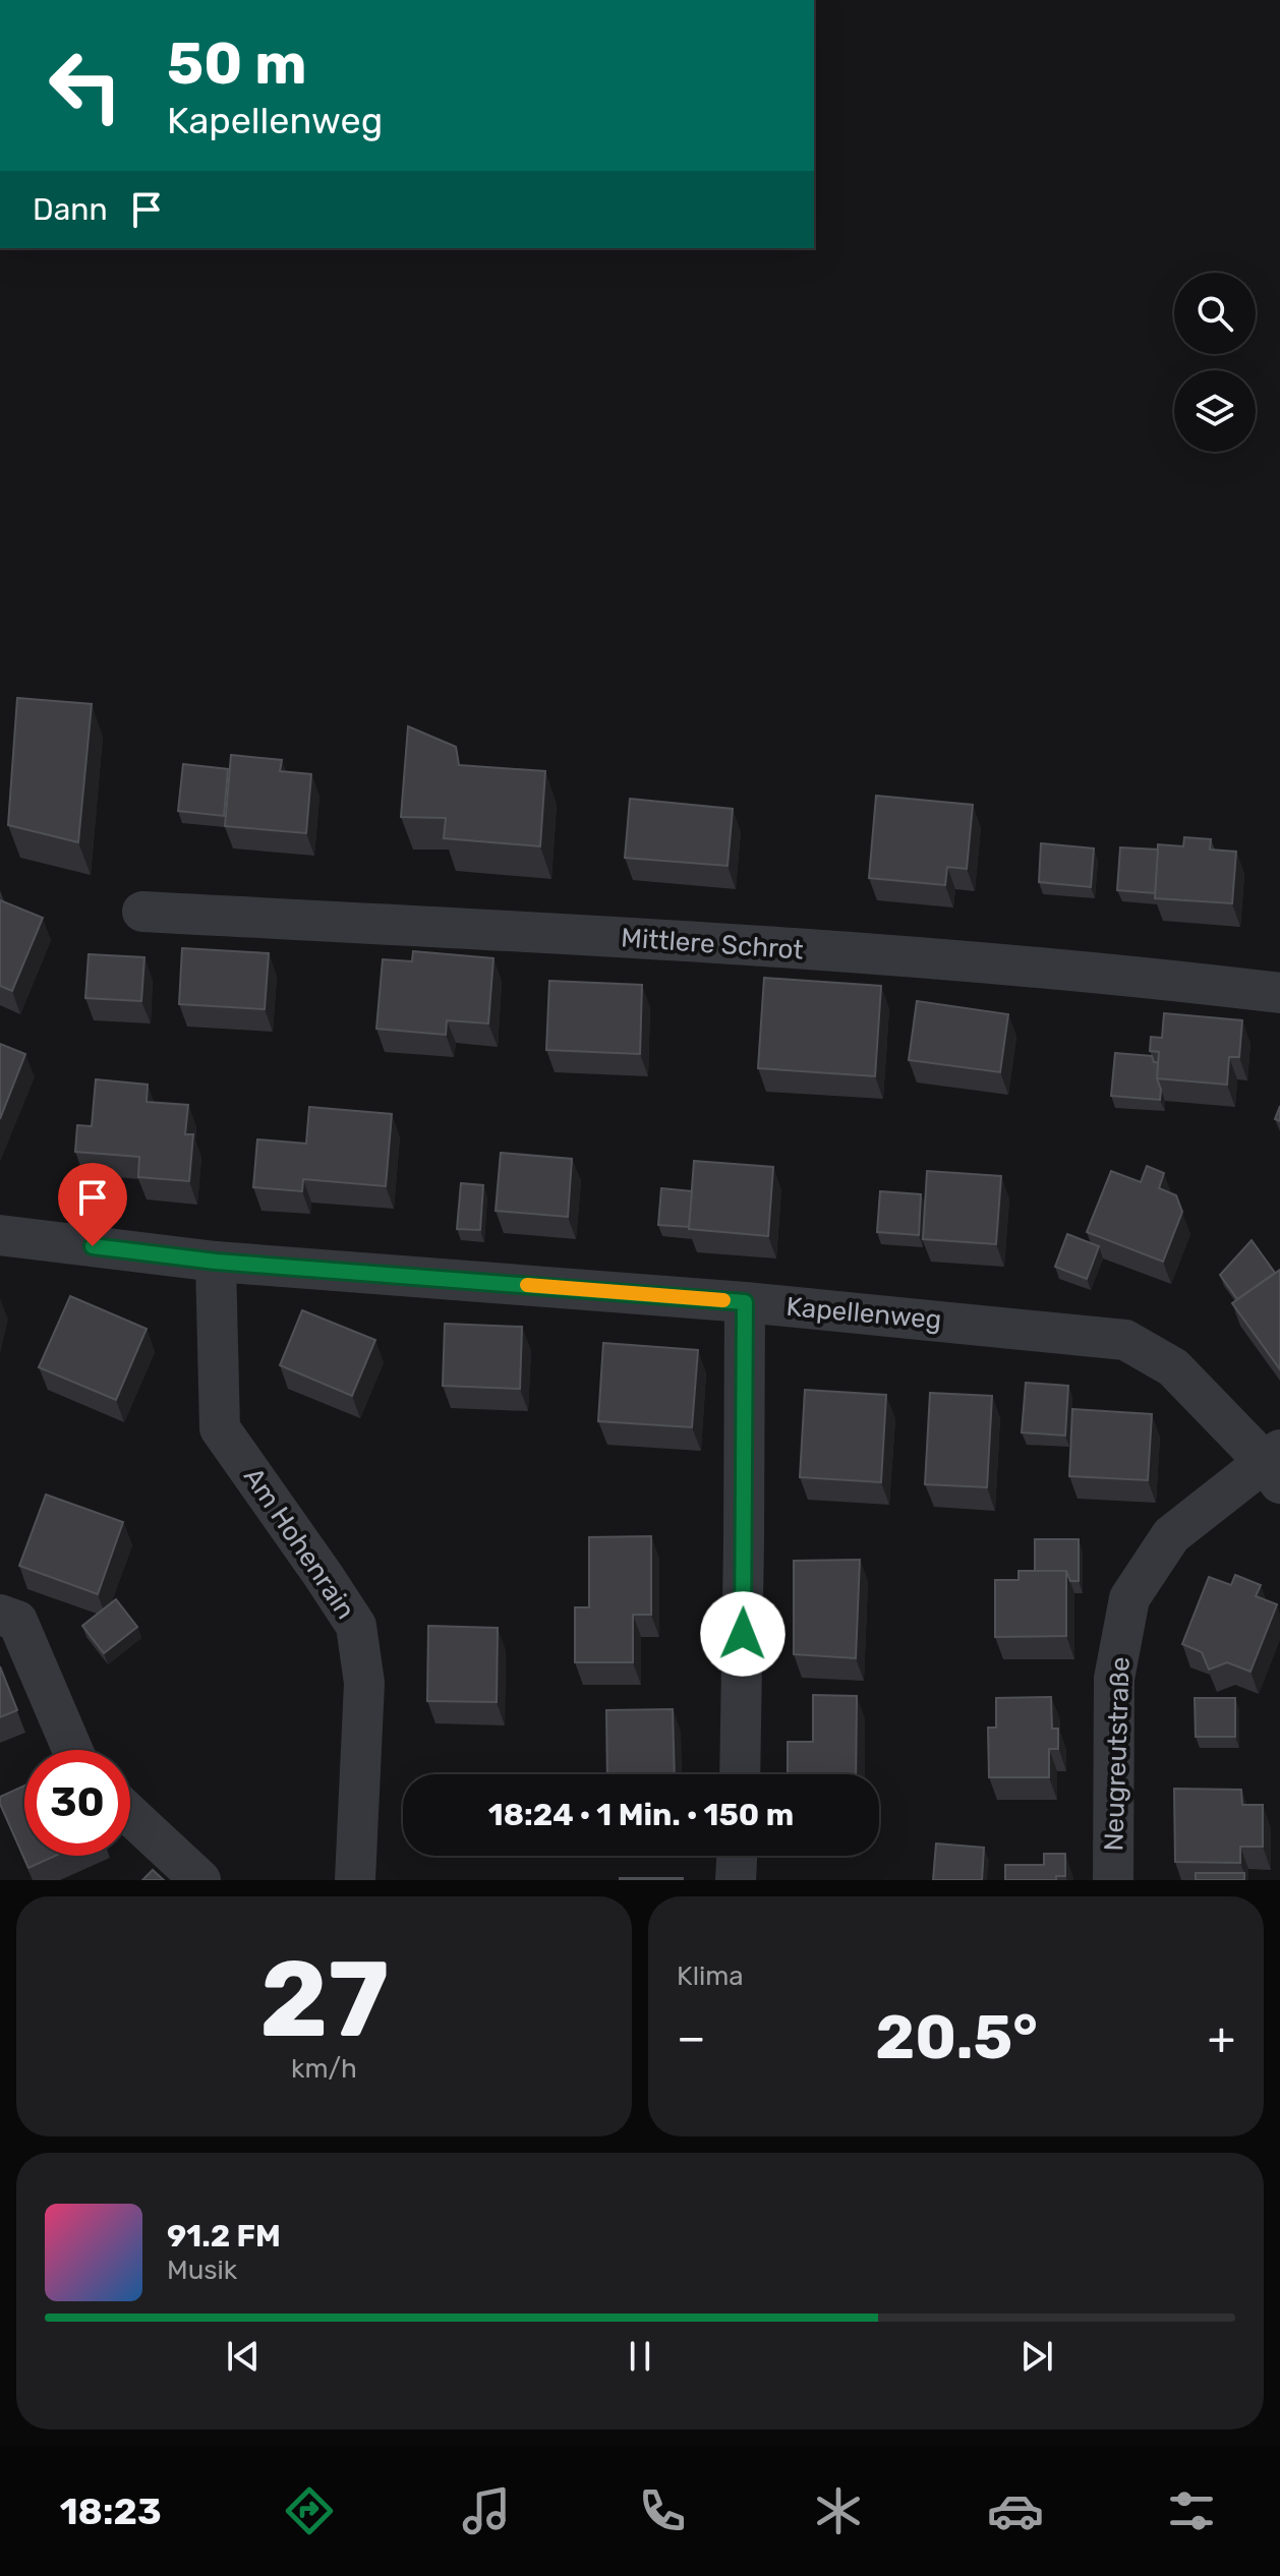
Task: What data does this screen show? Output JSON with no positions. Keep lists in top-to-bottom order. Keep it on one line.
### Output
{"streets":{"street":["Mittlere Schrot","Kapellenweg","Am Hohenrain","Neugreutstraße"]},"crossings":[["Kapellenweg","Am Hohenrain"],["Kapellenweg","Neugreutstraße"]],"page":{"turn":["50 m","Kapellenweg"],"then":"Dann","limit":"30","trip":"18:24 · 1 Min. · 150 m","tile":[["27","km/h"],"Klima"],"heat":["−","20.5°","+"],"song":["91.2 FM","Musik"],"tabs":"18:23"}}
